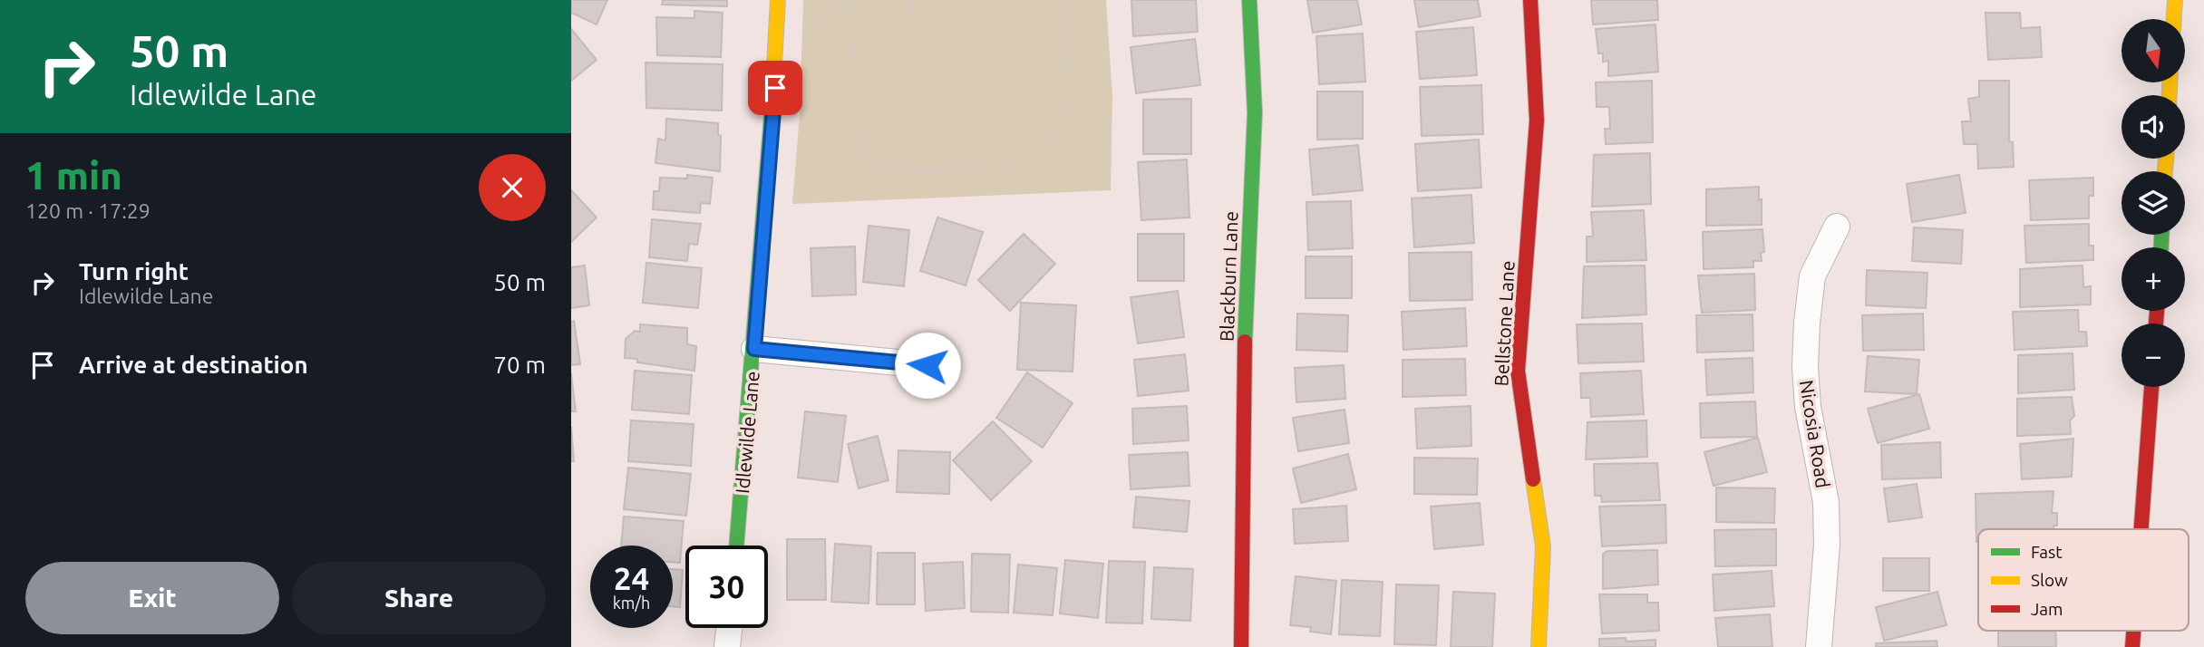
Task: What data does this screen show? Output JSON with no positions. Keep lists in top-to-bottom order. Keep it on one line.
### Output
{"streets":{"street":["Blackburn Lane","Bellstone Lane","Idlewilde Lane","Nicosia Road"]},"legend":["Fast","Slow","Jam"],"north":"bottom","page":{"turn":["50 m","Idlewilde Lane"],"map_buttons":["+","−"],"heading":["1 min","120 m · 17:29"],"list":[{"name":"Turn right","note":"Idlewilde Lane","value":"50 m"},{"name":"Arrive at destination","value":"70 m"}],"speed":"24 km/h","limit":"30","buttons":["Exit","Share"]}}
